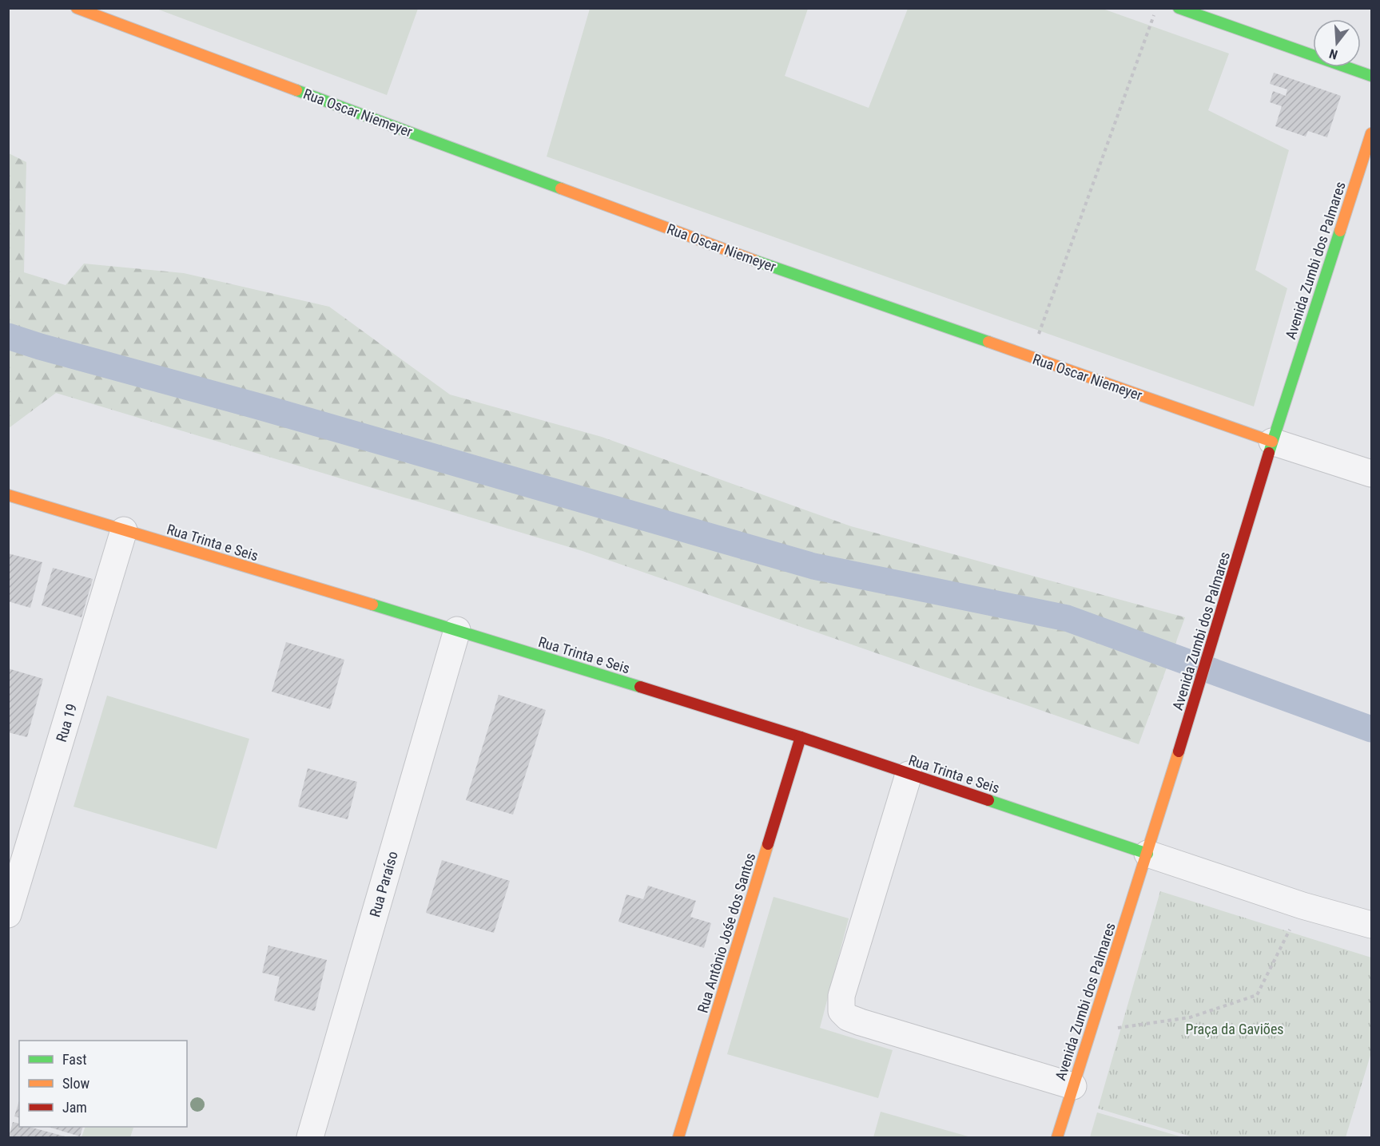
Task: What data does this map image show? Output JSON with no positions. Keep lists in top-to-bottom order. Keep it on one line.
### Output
{"streets":{"street":["Rua Oscar Niemeyer","Avenida Zumbi dos Palmares","Rua Trinta e Seis","Rua 19","Rua Paraíso","Rua Antônio Jośe dos Santos"]},"crossings":[["Rua Oscar Niemeyer","Avenida Zumbi dos Palmares"],["Avenida Zumbi dos Palmares","Rua Trinta e Seis"],["Rua Trinta e Seis","Rua 19"],["Rua Trinta e Seis","Rua Paraíso"],["Rua Trinta e Seis","Rua Antônio Jośe dos Santos"]],"parks":["Praça da Gaviões"],"legend":["Fast","Slow","Jam"],"north":"bottom"}
